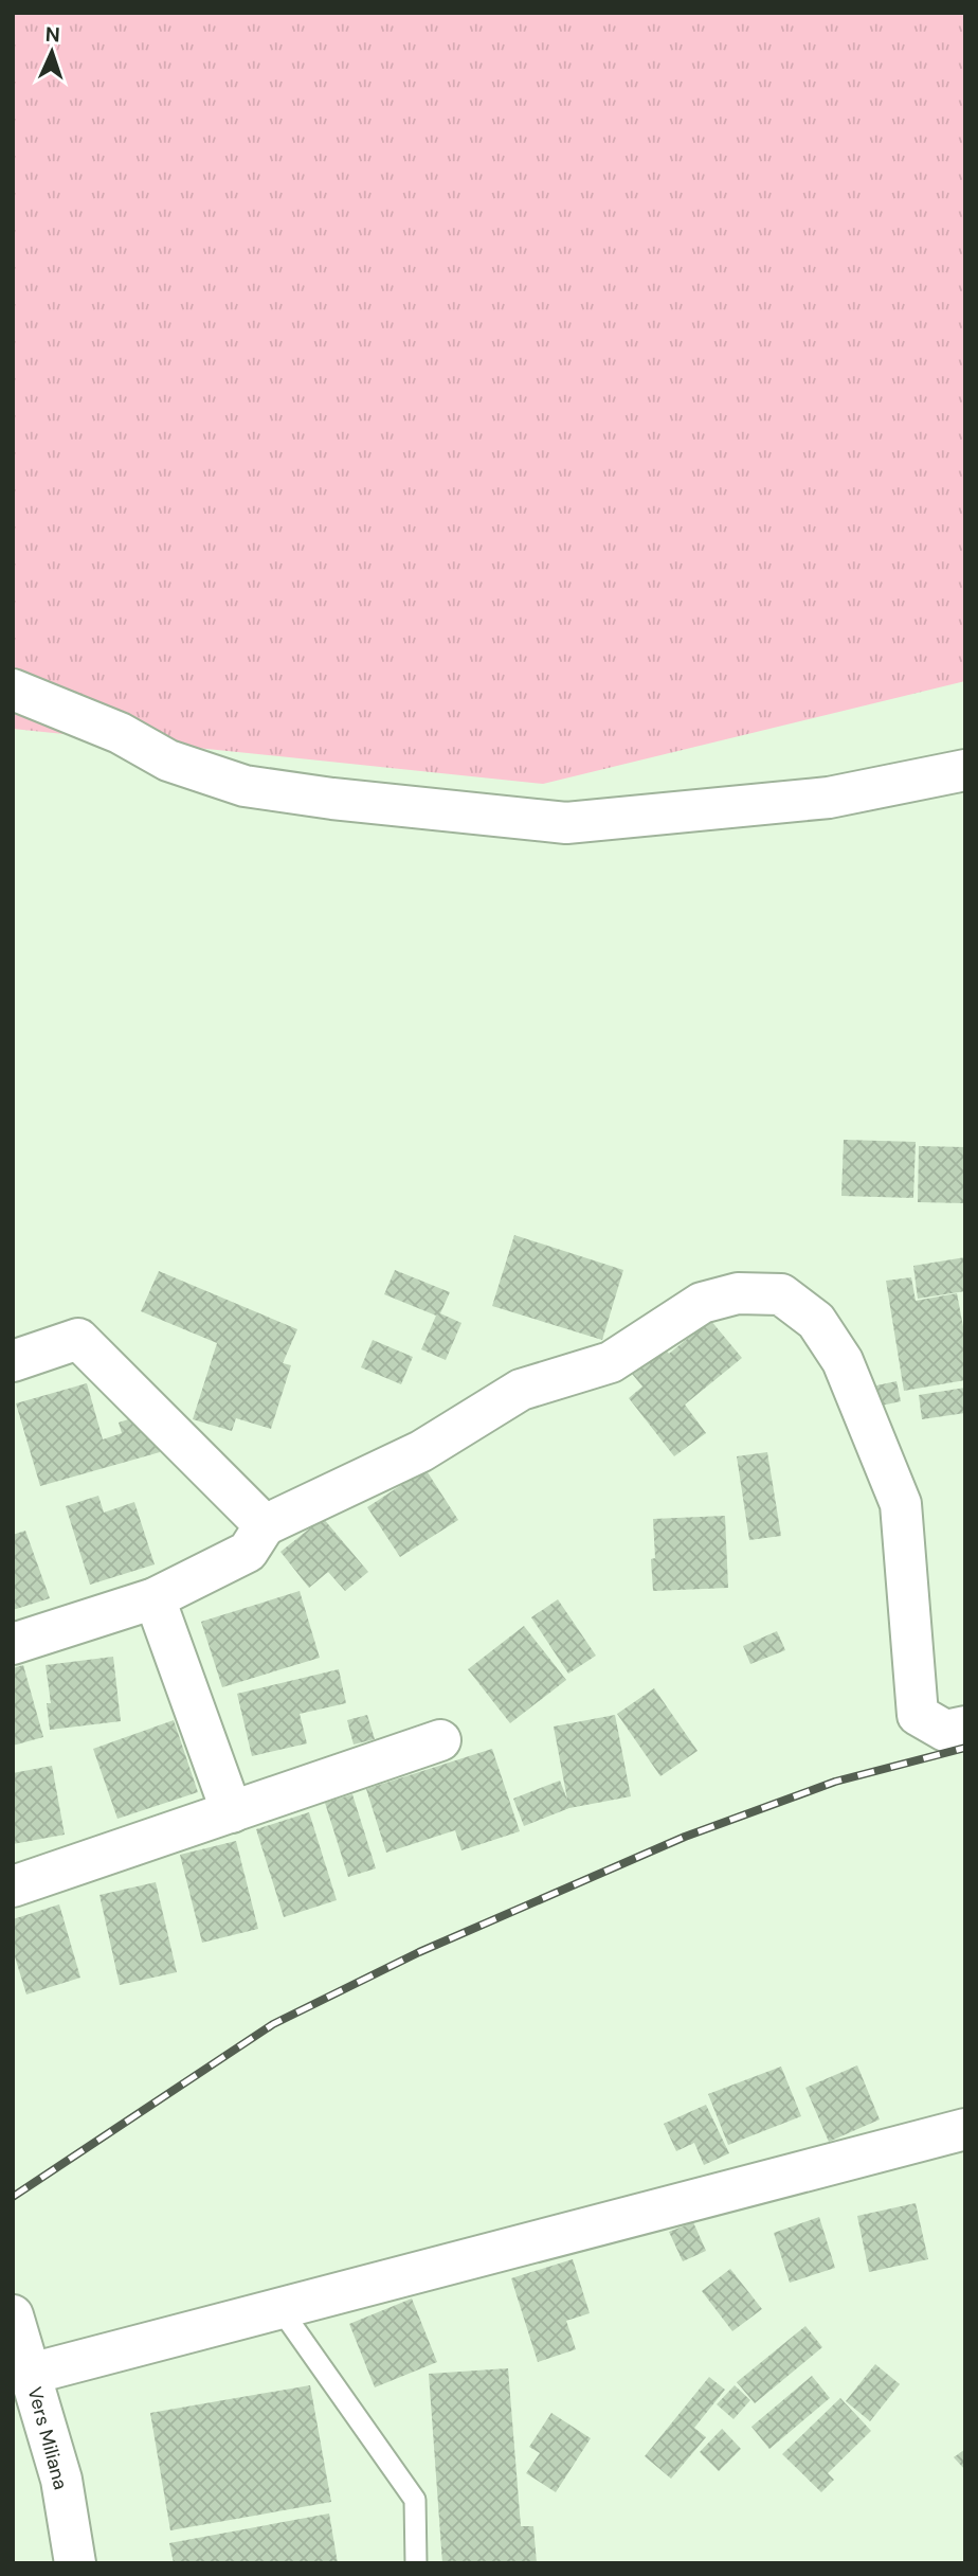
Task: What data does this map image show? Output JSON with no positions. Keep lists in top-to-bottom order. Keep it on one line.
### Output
{"streets":{"street":["Vers Miliana"]},"north":"top"}
